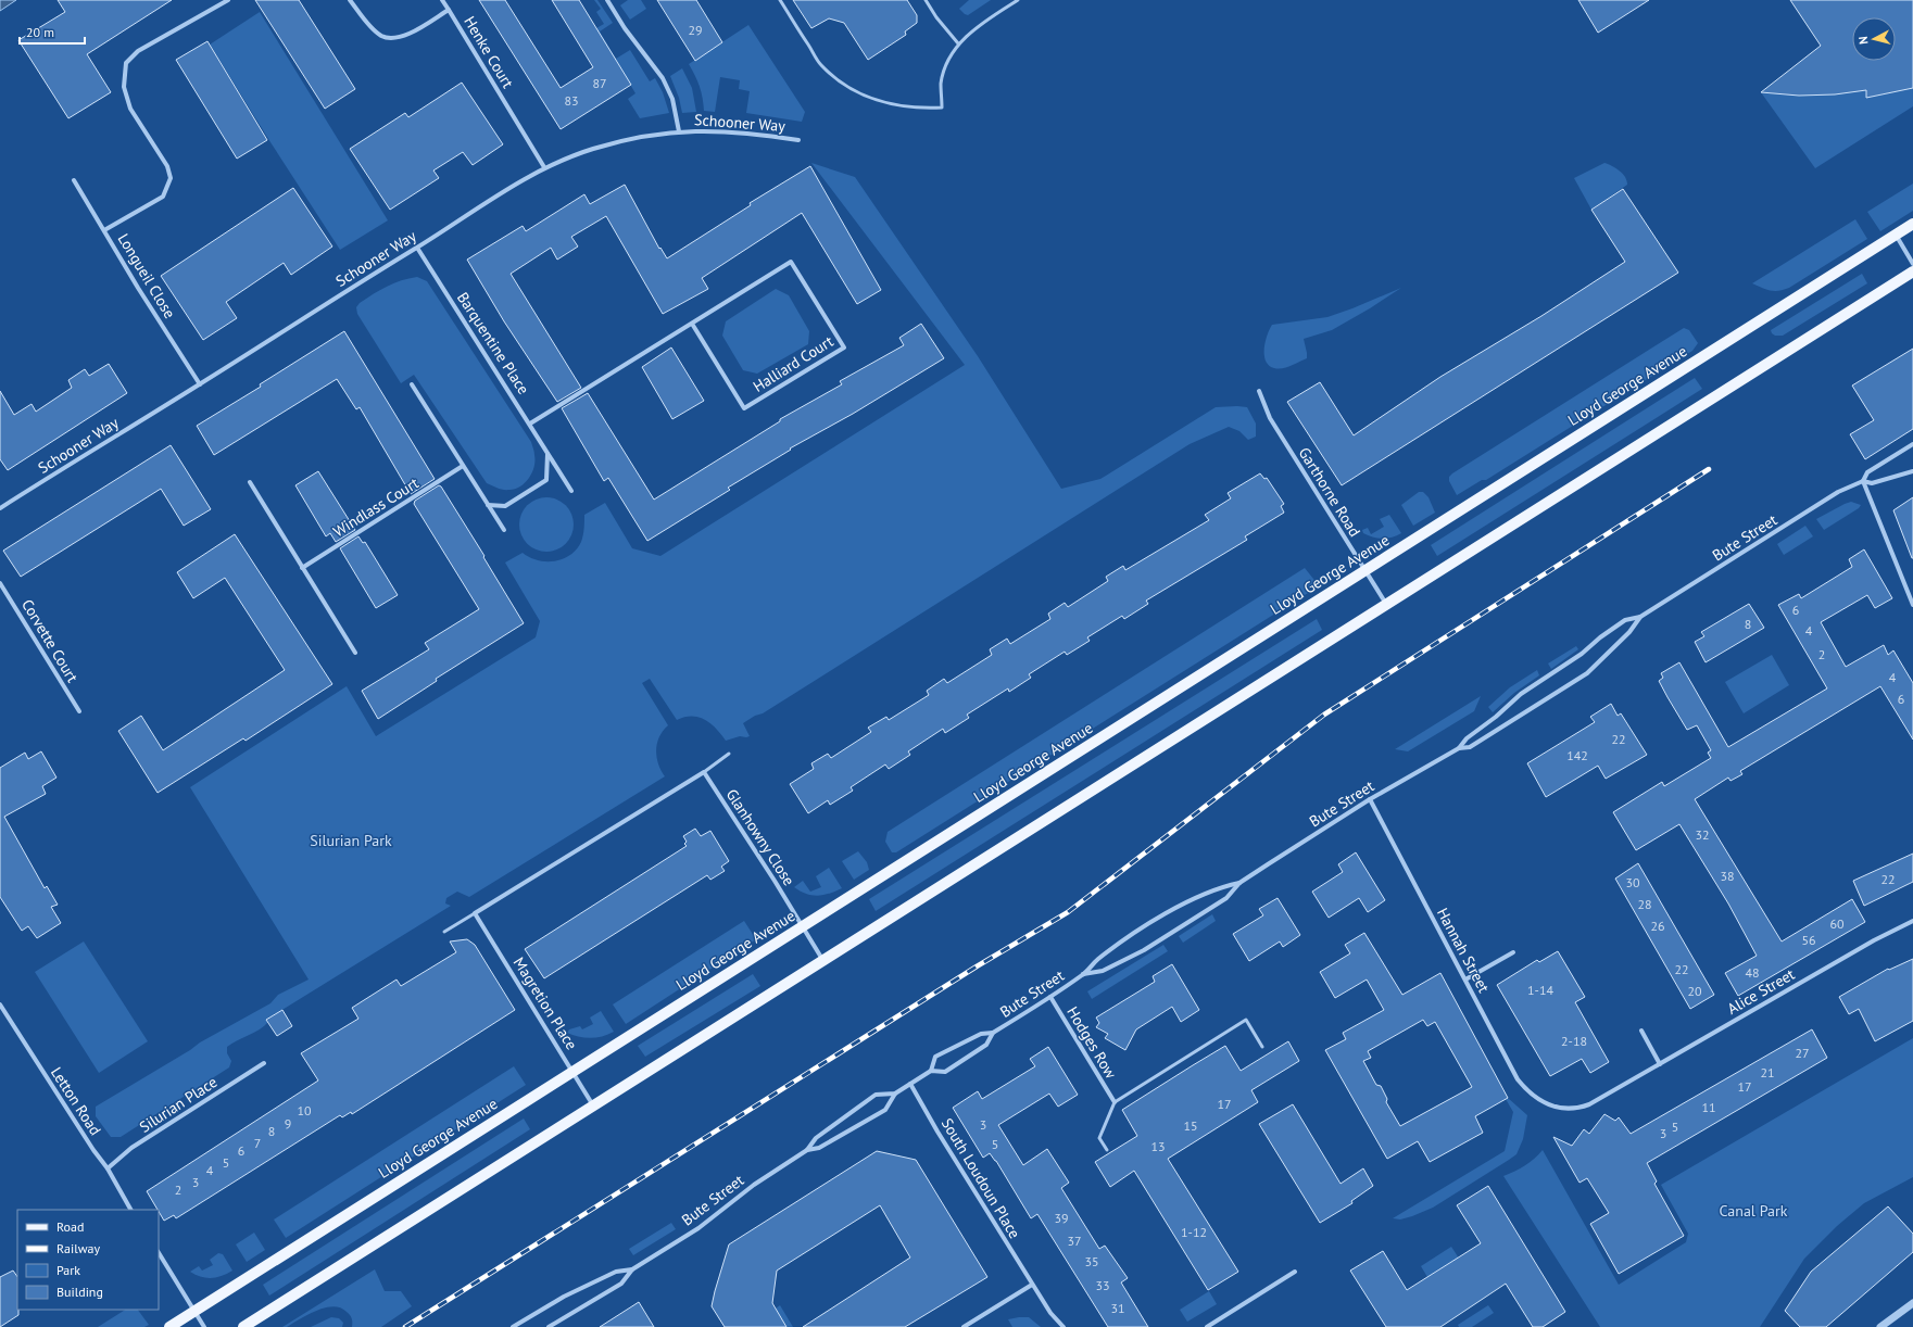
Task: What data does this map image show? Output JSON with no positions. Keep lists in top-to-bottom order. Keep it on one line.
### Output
{"streets":{"main road":["Lloyd George Avenue"],"street":["Henke Court","Schooner Way","Longueil Close","Barquentine Place","Halliard Court","Garthorne Road","Windlass Court","Bute Street","Corvette Court","Glanhowny Close","Hannah Street","Alice Street","Magretion Place","Hodges Row","Letton Road","Silurian Place","South Loudoun Place"]},"crossings":[["Henke Court","Schooner Way"],["Schooner Way","Longueil Close"],["Schooner Way","Barquentine Place"],["Barquentine Place","Halliard Court"],["Lloyd George Avenue","Garthorne Road"],["Lloyd George Avenue","Glanhowny Close"],["Lloyd George Avenue","Magretion Place"],["Bute Street","Hannah Street"],["Bute Street","Hodges Row"],["Bute Street","South Loudoun Place"],["Hannah Street","Alice Street"],["Letton Road","Silurian Place"]],"parks":["Silurian Park","Canal Park"],"house_numbers":["29","87","83","6","8","4","2","4","6","22","142","32","38","22","30","28","60","26","56","22","48","1-14","20","2-18","27","21","17","17","11","10","9","3","15","5","8","3","7","5","13","6","5","4","3","2","39","1-12","37","35","33","31"],"legend":["Road","Railway","Park","Building"],"scale_bar":"20 m","north":"left"}
